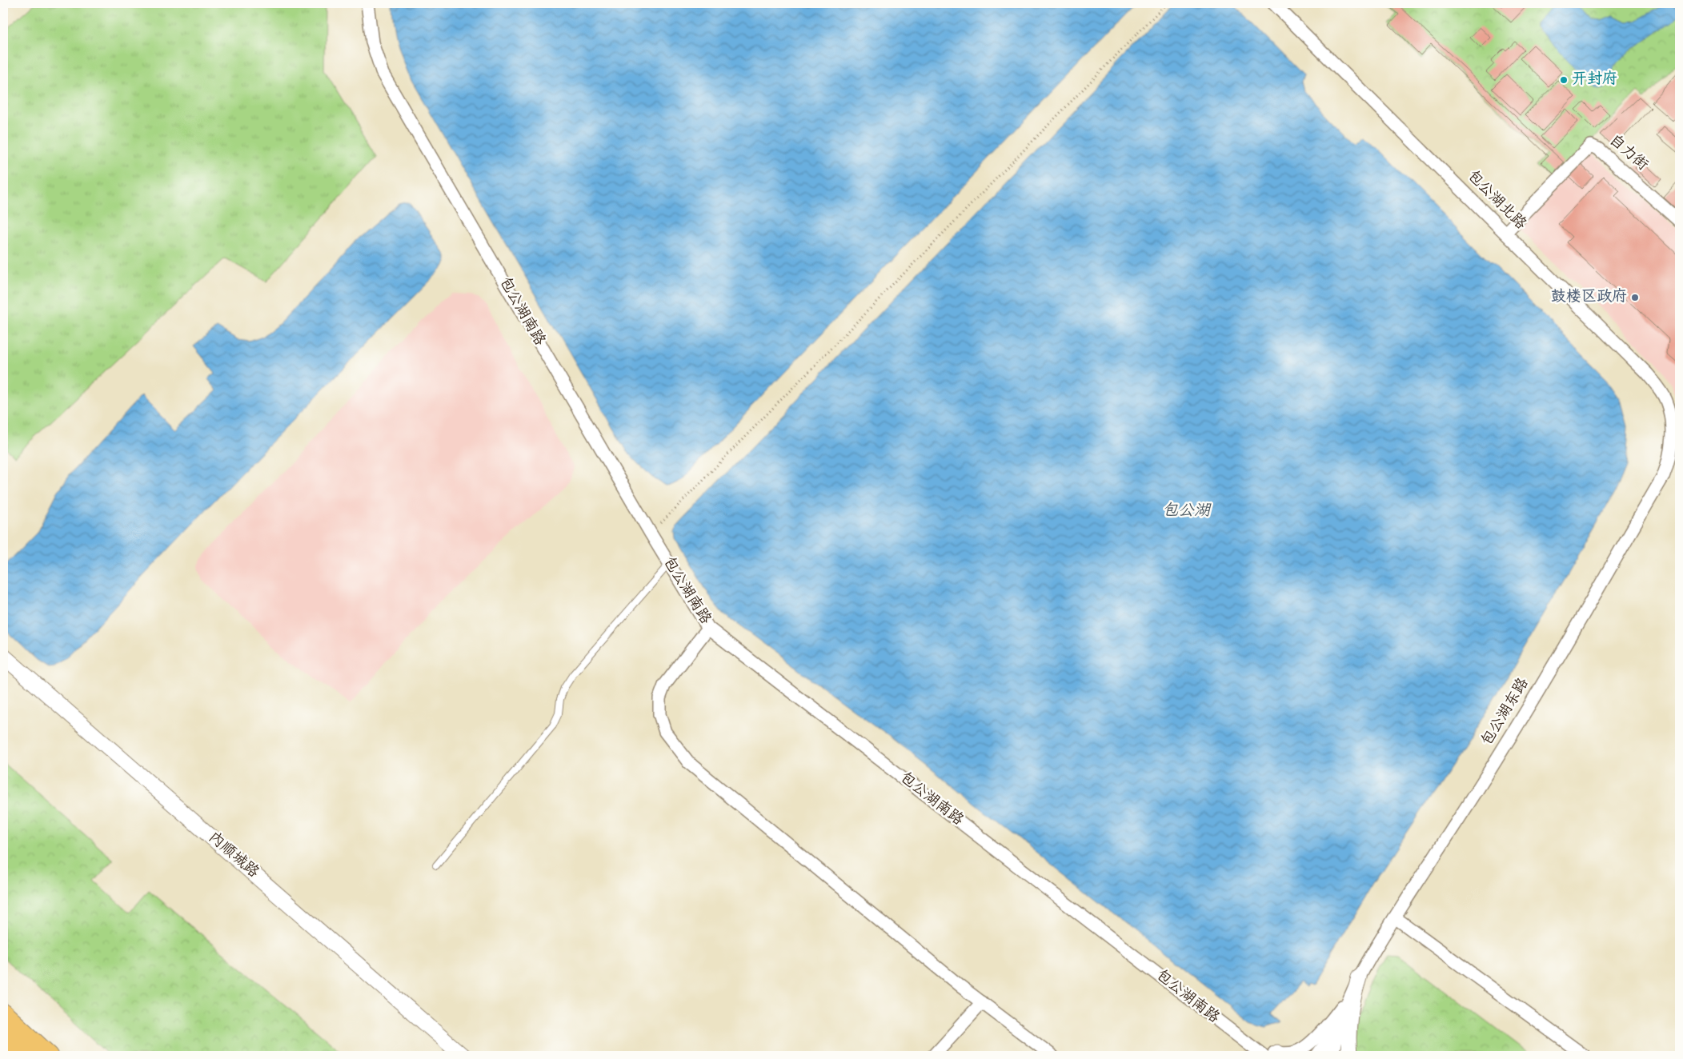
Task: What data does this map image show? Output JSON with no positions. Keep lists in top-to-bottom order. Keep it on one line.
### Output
{"streets":{"street":["自力街","包公湖北路","包公湖南路","包公湖东路","内顺城路"]},"crossings":[["自力街","包公湖北路"],["包公湖北路","包公湖东路"]],"water":["包公湖"],"places":["开封府","鼓楼区政府"]}
